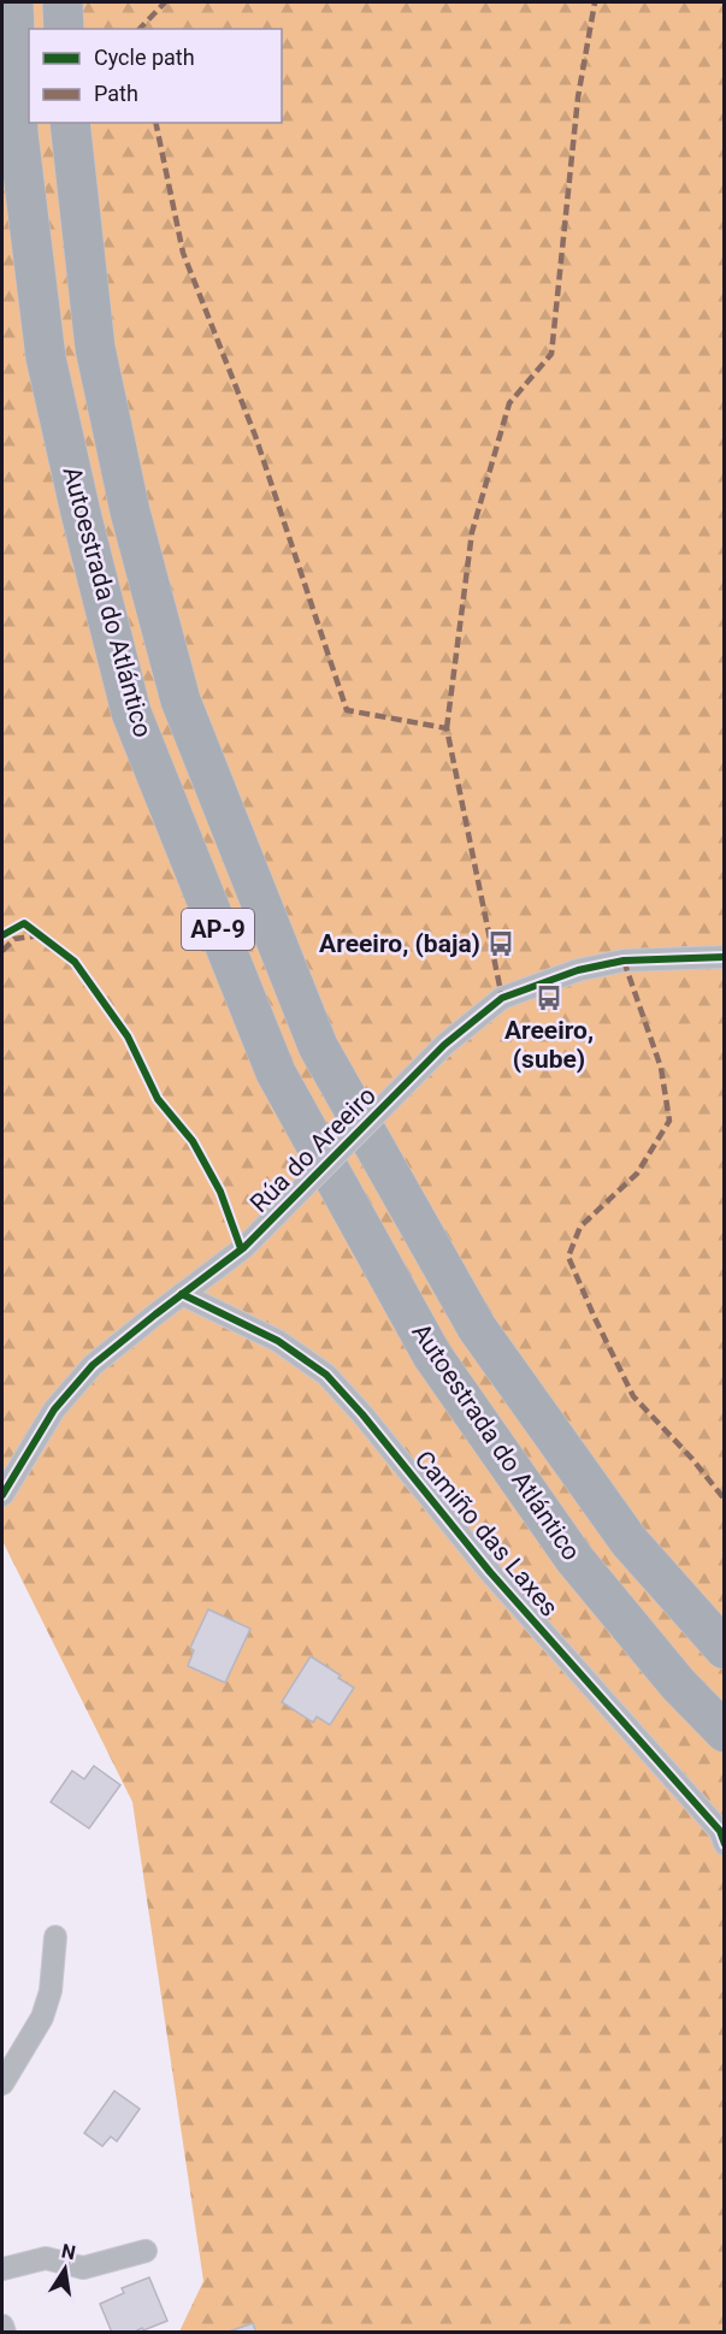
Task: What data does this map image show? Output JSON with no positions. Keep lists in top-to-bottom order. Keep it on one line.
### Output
{"streets":{"highway":["Autoestrada do Atlántico","AP-9"],"street":["Rúa do Areeiro","Camiño das Laxes"]},"crossings":[["Rúa do Areeiro","Camiño das Laxes"]],"places":{"bus stop":["Areeiro, (baja)","Areeiro, (sube)"]},"legend":["Cycle path","Path"],"north":"top"}
